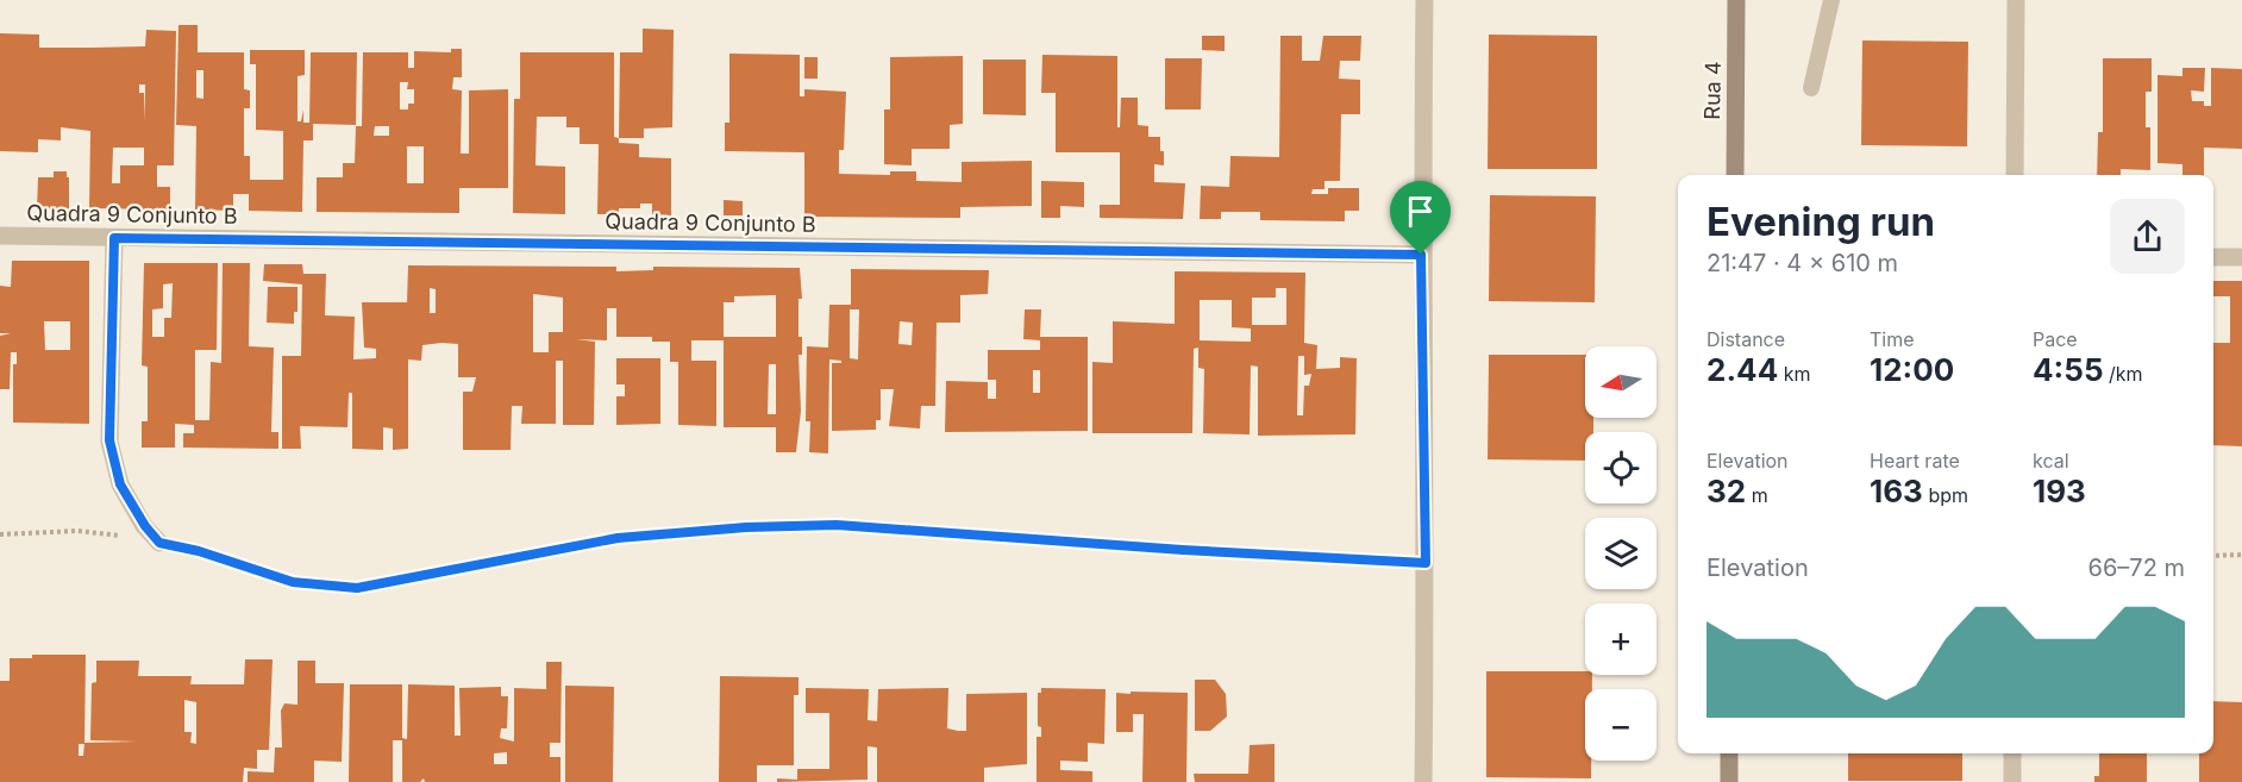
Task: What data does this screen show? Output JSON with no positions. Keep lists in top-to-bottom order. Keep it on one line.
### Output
{"streets":{"street":["Rua 4","Quadra 9 Conjunto B"]},"north":"left","page":{"heading":["Evening run","21:47 · 4 × 610 m"],"stats":[["Distance","2.44 km"],["Time","12:00"],["Pace","4:55 /km"],["Elevation","32 m"],["Heart rate","163 bpm"],["kcal","193"]],"map_buttons":["+","−"],"chart":["Elevation","66–72 m"]}}
